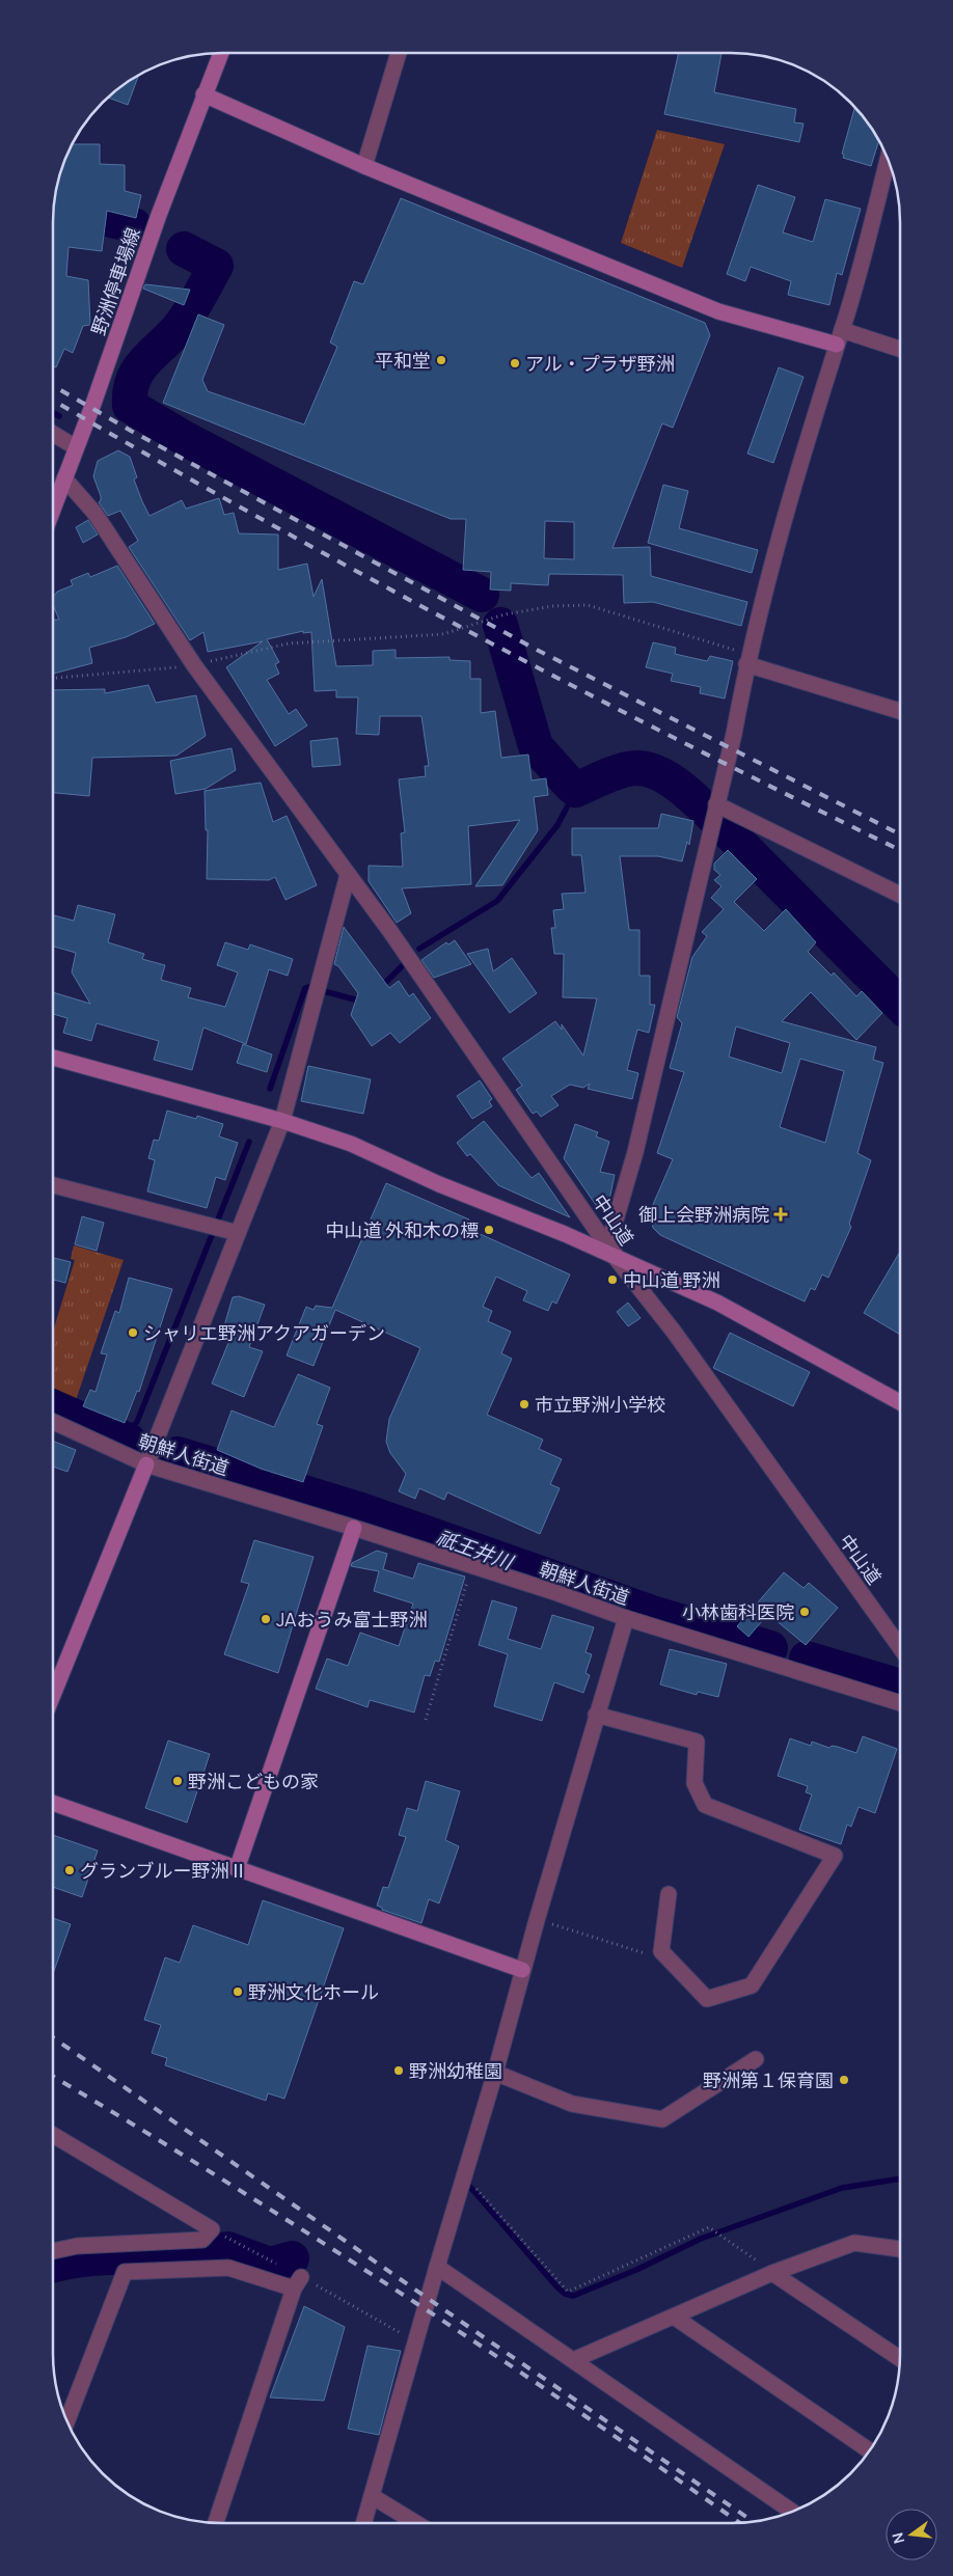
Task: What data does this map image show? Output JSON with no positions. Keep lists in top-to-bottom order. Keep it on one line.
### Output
{"streets":{"street":["野洲停車場線","中山道","朝鮮人街道"]},"crossings":[["野洲停車場線","中山道"]],"water":["祇王井川"],"places":{"other":["平和堂","アル・プラザ野洲","中山道 外和木の標","中山道 野洲","シャリエ野洲アクアガーデン","市立野洲小学校","小林歯科医院","JAおうみ富士野洲","野洲こどもの家","グランブルー野洲Ⅱ","野洲文化ホール","野洲幼稚園","野洲第１保育園"],"health":["御上会野洲病院"]},"north":"left"}
